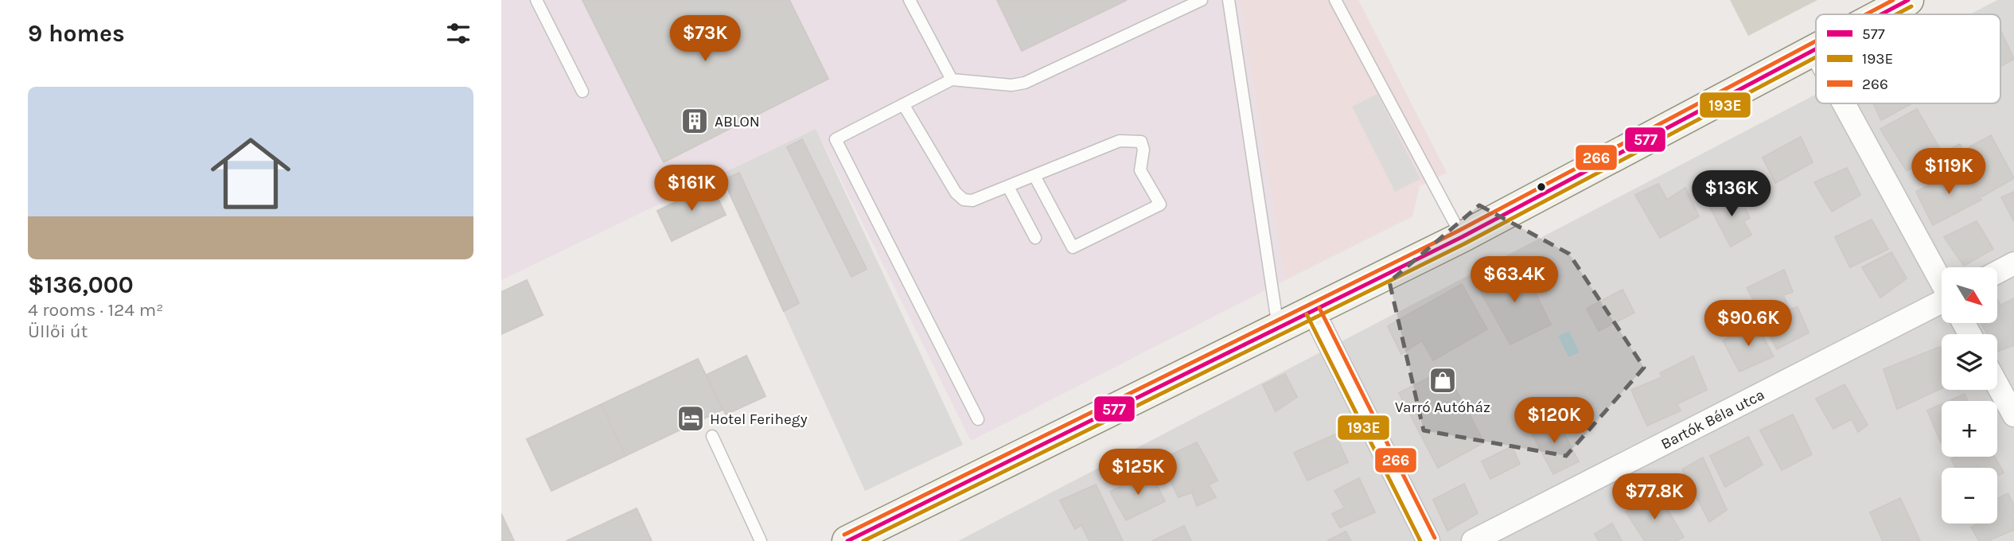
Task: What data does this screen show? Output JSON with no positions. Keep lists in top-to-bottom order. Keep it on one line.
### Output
{"streets":{"street":["Bartók Béla utca"]},"places":{"building":["ABLON"],"shop":["Varró Autóház"],"hotel":["Hotel Ferihegy"]},"lines":["transit line 577","transit line 266","transit line 193E"],"legend":["577","193E","266"],"north":"bottom right","page":{"heading":"9 homes","price":["$73K","$119K","$161K","$136K","$63.4K","$90.6K","$120K","$125K","$77.8K"],"list":[{"name":"$136,000","note":"4 rooms · 124 m² · Üllői út"}],"map_buttons":["+","−"]}}
